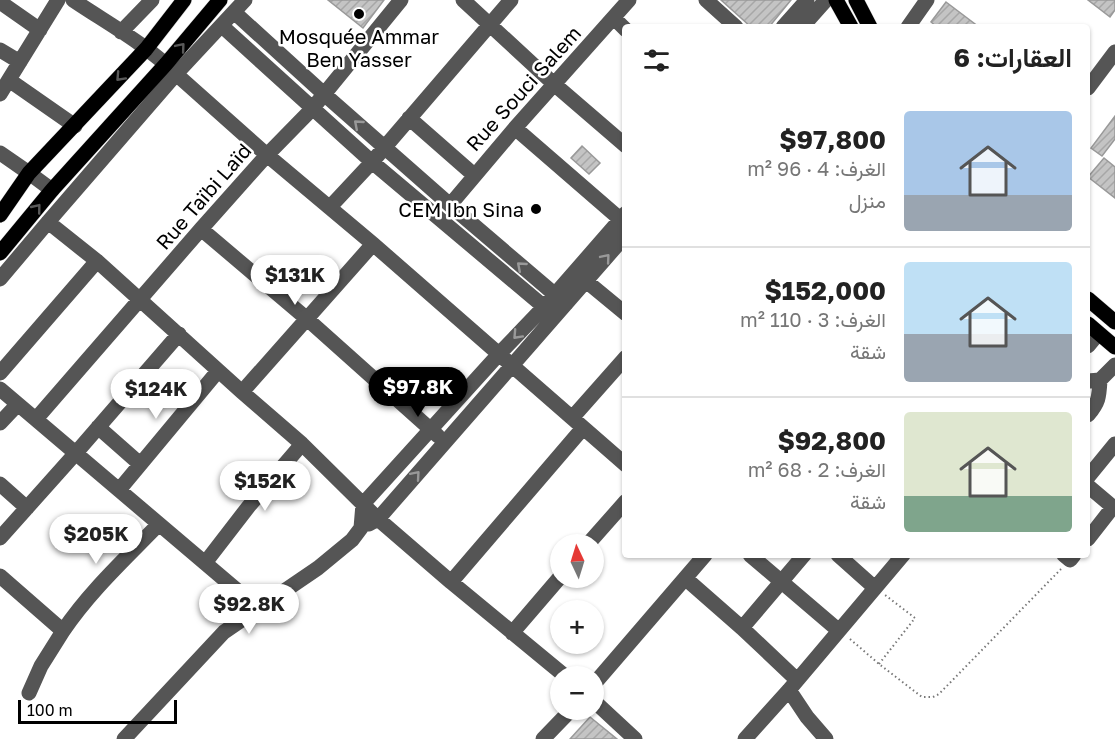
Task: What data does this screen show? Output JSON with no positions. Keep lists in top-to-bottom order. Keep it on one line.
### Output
{"streets":{"street":["Rue Souci Salem","Rue Taïbi Laïd"]},"places":["Mosquée Ammar Ben Yasser","CEM Ibn Sina"],"scale_bar":"100 m","north":"top","page":{"heading":"العقارات: 6","list":[{"name":"$97,800","note":"الغرف: 4 · 96 m² · منزل"},{"name":"$152,000","note":"الغرف: 3 · 110 m² · شقة"},{"name":"$92,800","note":"الغرف: 2 · 68 m² · شقة"}],"price":["$131K","$97.8K","$124K","$152K","$205K","$92.8K"],"map_buttons":["+","−"],"scale":"100 m"}}
